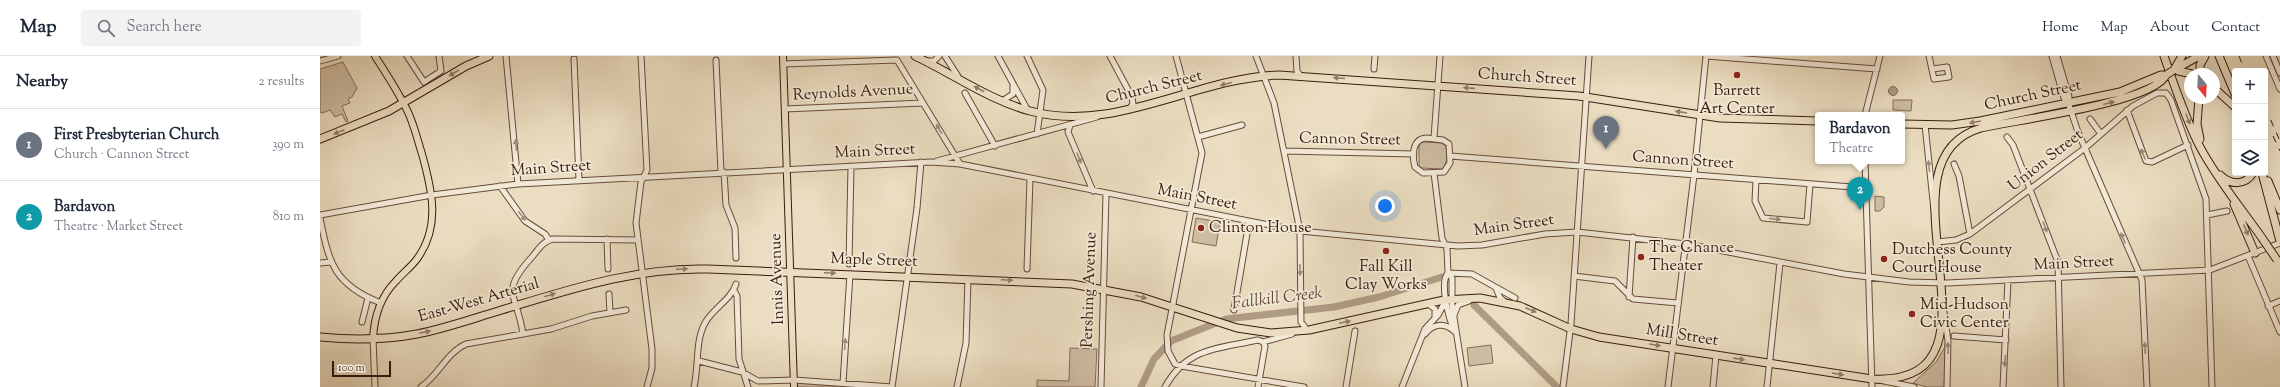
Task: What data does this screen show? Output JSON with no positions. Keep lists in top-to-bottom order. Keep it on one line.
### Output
{"streets":{"highway":["Church Street","Maple Street","East-West Arterial","Mill Street"],"main road":["Innis Avenue"],"street":["Reynolds Avenue","Cannon Street","Main Street","Union Street","Pershing Avenue"]},"crossings":[["Church Street","Main Street"],["Church Street","Union Street"],["Reynolds Avenue","Innis Avenue"],["Main Street","Innis Avenue"],["Main Street","Pershing Avenue"],["Maple Street","Innis Avenue"],["Maple Street","Pershing Avenue"],["Maple Street","East-West Arterial"]],"one_way":["Maple Street","East-West Arterial","Mill Street"],"water":["Fallkill Creek"],"places":["Barrett Art Center","Clinton House","Fall Kill Clay Works","The Chance Theater","Dutchess County Court House","Mid-Hudson Civic Center"],"scale_bar":"100 m","north":"bottom","page":{"header":"Map","search":"Search here","nav":["Home","Map","About","Contact"],"heading":["Nearby","2 results"],"map_buttons":["+","−"],"list":[{"mark":"1","name":"First Presbyterian Church","note":"Church · Cannon Street","value":"390 m"},{"mark":"2","name":"Bardavon","note":"Theatre · Market Street","value":"810 m"}],"popup":["Bardavon","Theatre"],"pins":["1","2"],"scale":"100 m"}}
